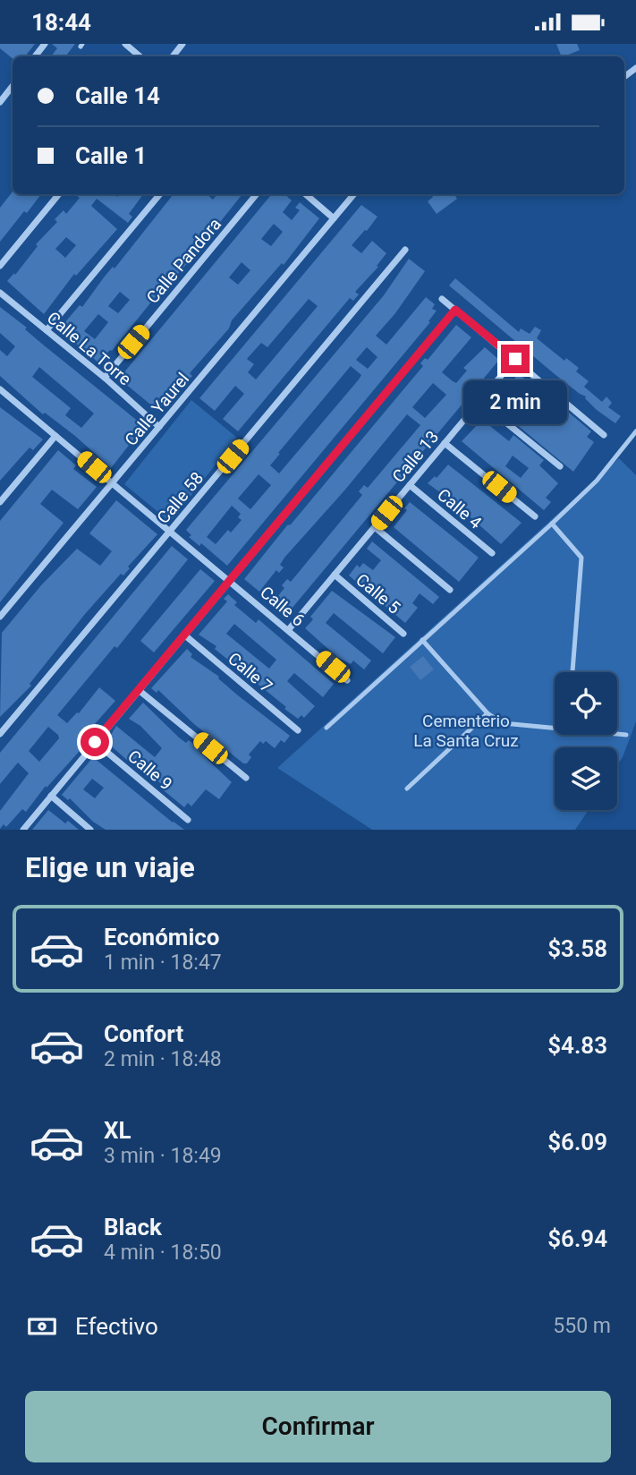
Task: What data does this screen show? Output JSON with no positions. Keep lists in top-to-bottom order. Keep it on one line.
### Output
{"streets":{"street":["Calle Pandora","Calle La Torre","Calle Yaurel","Calle 13","Calle 58","Calle 4","Calle 5","Calle 6","Calle 7","Calle 9"]},"crossings":[["Calle Pandora","Calle La Torre"],["Calle La Torre","Calle Yaurel"],["Calle Yaurel","Calle 6"],["Calle 13","Calle 4"],["Calle 13","Calle 5"],["Calle 13","Calle 6"],["Calle 58","Calle 6"]],"parks":["Cementerio La Santa Cruz"],"page":{"status":"18:44","banner":["Calle 14","Calle 1"],"bubble":"2 min","heading":"Elige un viaje","list":[{"name":"Económico","note":"1 min · 18:47","value":"$3.58"},{"name":"Confort","note":"2 min · 18:48","value":"$4.83"},{"name":"XL","note":"3 min · 18:49","value":"$6.09"},{"name":"Black","note":"4 min · 18:50","value":"$6.94"}],"pay":["Efectivo","550 m"],"buttons":"Confirmar"}}
